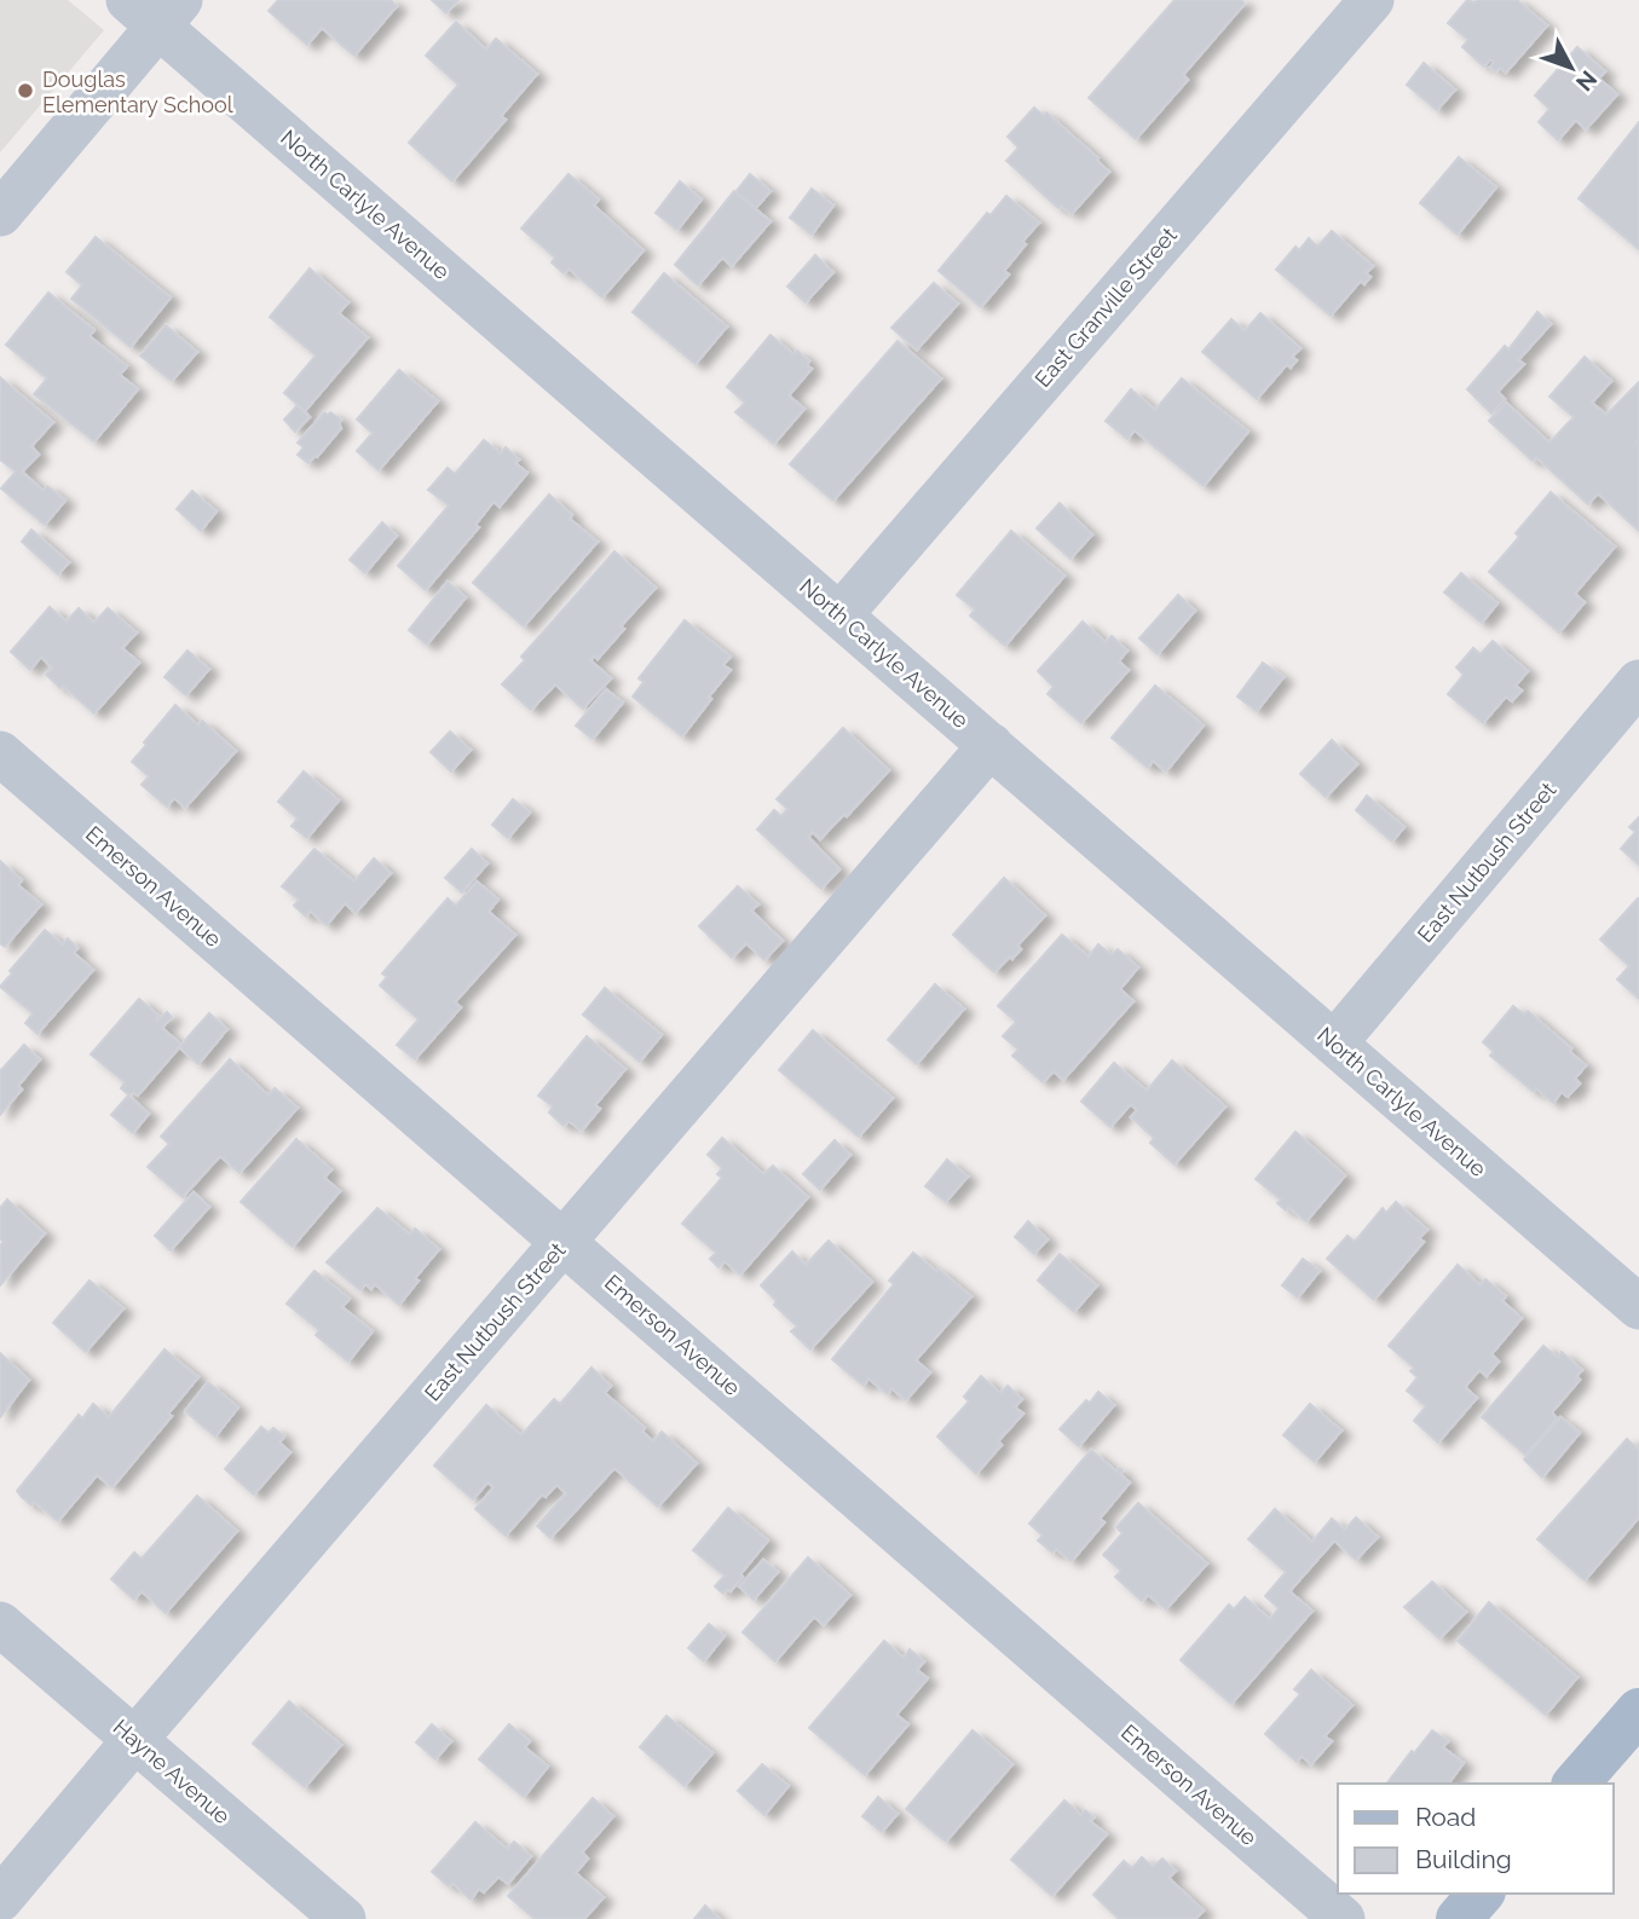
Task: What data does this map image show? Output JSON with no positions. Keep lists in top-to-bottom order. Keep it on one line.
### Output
{"streets":{"street":["North Carlyle Avenue","East Granville Street","East Nutbush Street","Emerson Avenue","Hayne Avenue"]},"crossings":[["North Carlyle Avenue","East Granville Street"],["North Carlyle Avenue","East Nutbush Street"],["East Nutbush Street","Emerson Avenue"],["East Nutbush Street","Hayne Avenue"]],"places":["Douglas Elementary School"],"legend":["Road","Building"],"north":"bottom right"}
